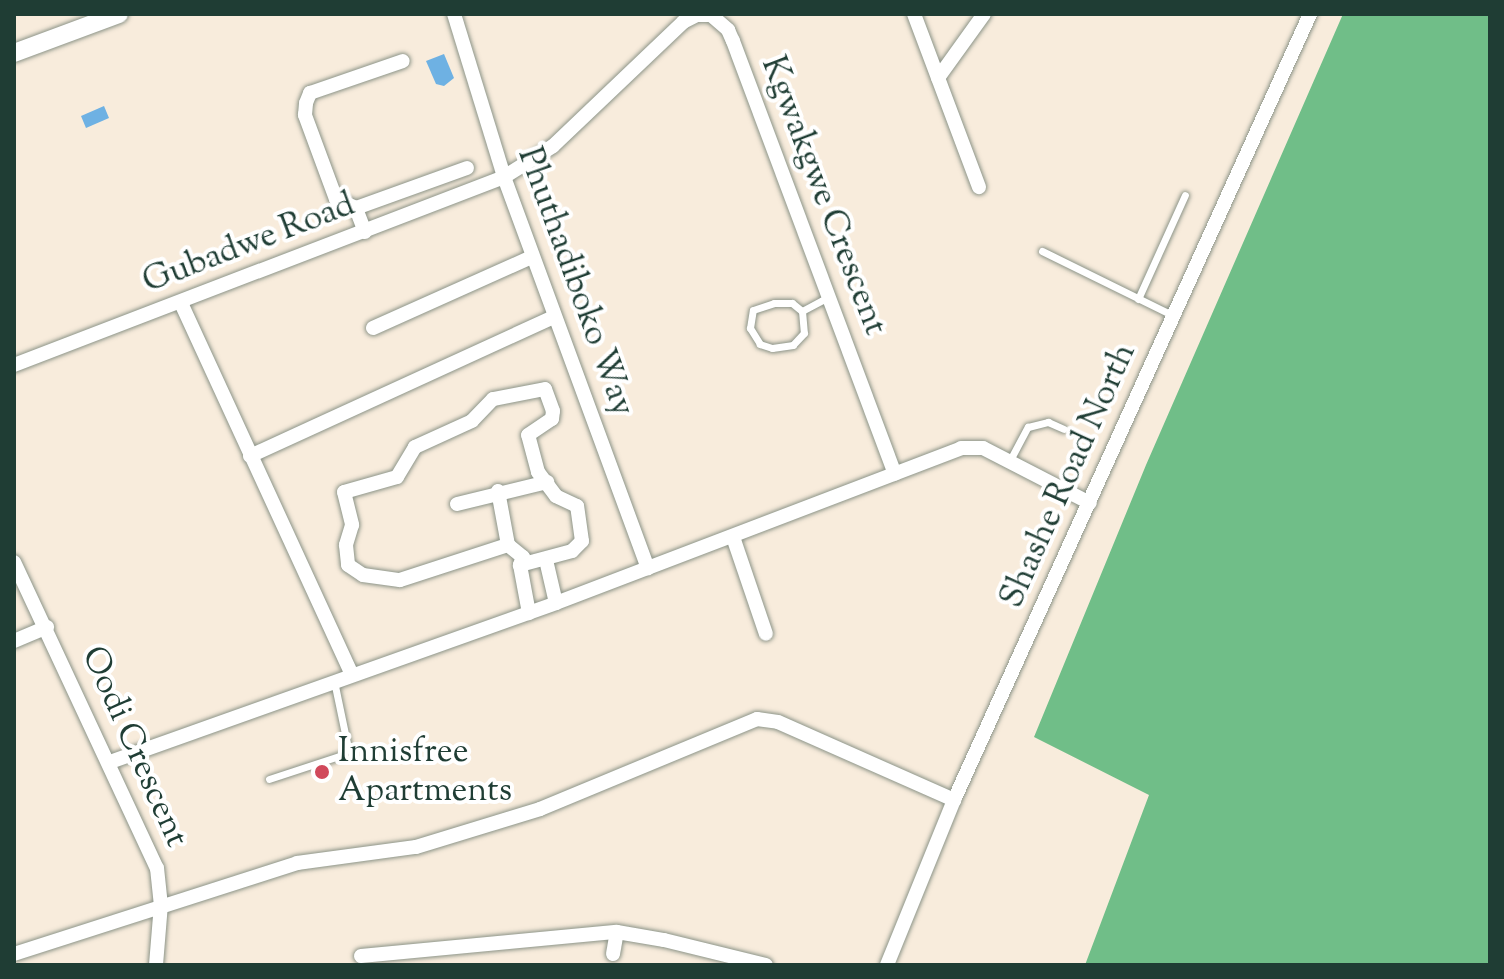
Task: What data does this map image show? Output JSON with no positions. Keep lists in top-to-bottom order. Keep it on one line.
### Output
{"streets":{"street":["Kgwakgwe Crescent","Gubadwe Road","Phuthadiboko Way","Shashe Road North","Oodi Crescent"]},"crossings":[["Kgwakgwe Crescent","Gubadwe Road"],["Kgwakgwe Crescent","Phuthadiboko Way"],["Gubadwe Road","Phuthadiboko Way"]],"places":["Innisfree Apartments"]}
